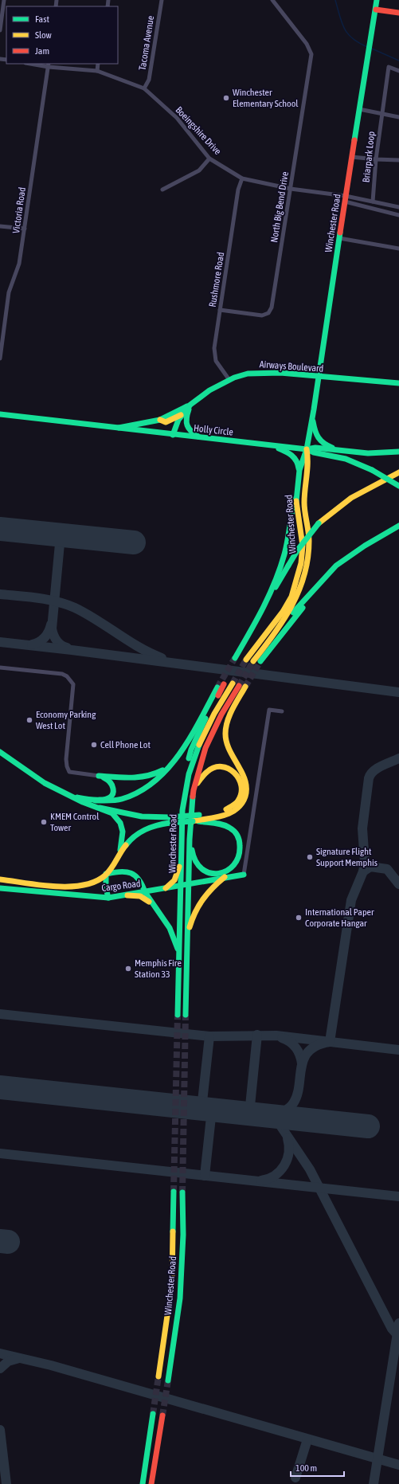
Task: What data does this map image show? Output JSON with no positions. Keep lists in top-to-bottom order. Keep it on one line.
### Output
{"streets":{"main road":["Winchester Road","Airways Boulevard","Holly Circle","Cargo Road"],"street":["Tacoma Avenue","Boeingshire Drive","Briarpark Loop","North Big Bend Drive","Victoria Road","Rushmore Road"]},"crossings":[["Tacoma Avenue","Boeingshire Drive"],["Boeingshire Drive","North Big Bend Drive"],["Boeingshire Drive","Victoria Road"],["Boeingshire Drive","Winchester Road"],["Boeingshire Drive","Rushmore Road"],["North Big Bend Drive","Rushmore Road"],["Winchester Road","Airways Boulevard"],["Winchester Road","Holly Circle"],["Winchester Road","Cargo Road"],["Rushmore Road","Airways Boulevard"],["Airways Boulevard","Holly Circle"]],"places":["Winchester Elementary School","Economy Parking West Lot","Cell Phone Lot","KMEM Control Tower","Signature Flight Support Memphis","International Paper Corporate Hangar","Memphis Fire Station 33"],"legend":["Fast","Slow","Jam"],"scale_bar":"100 m"}
